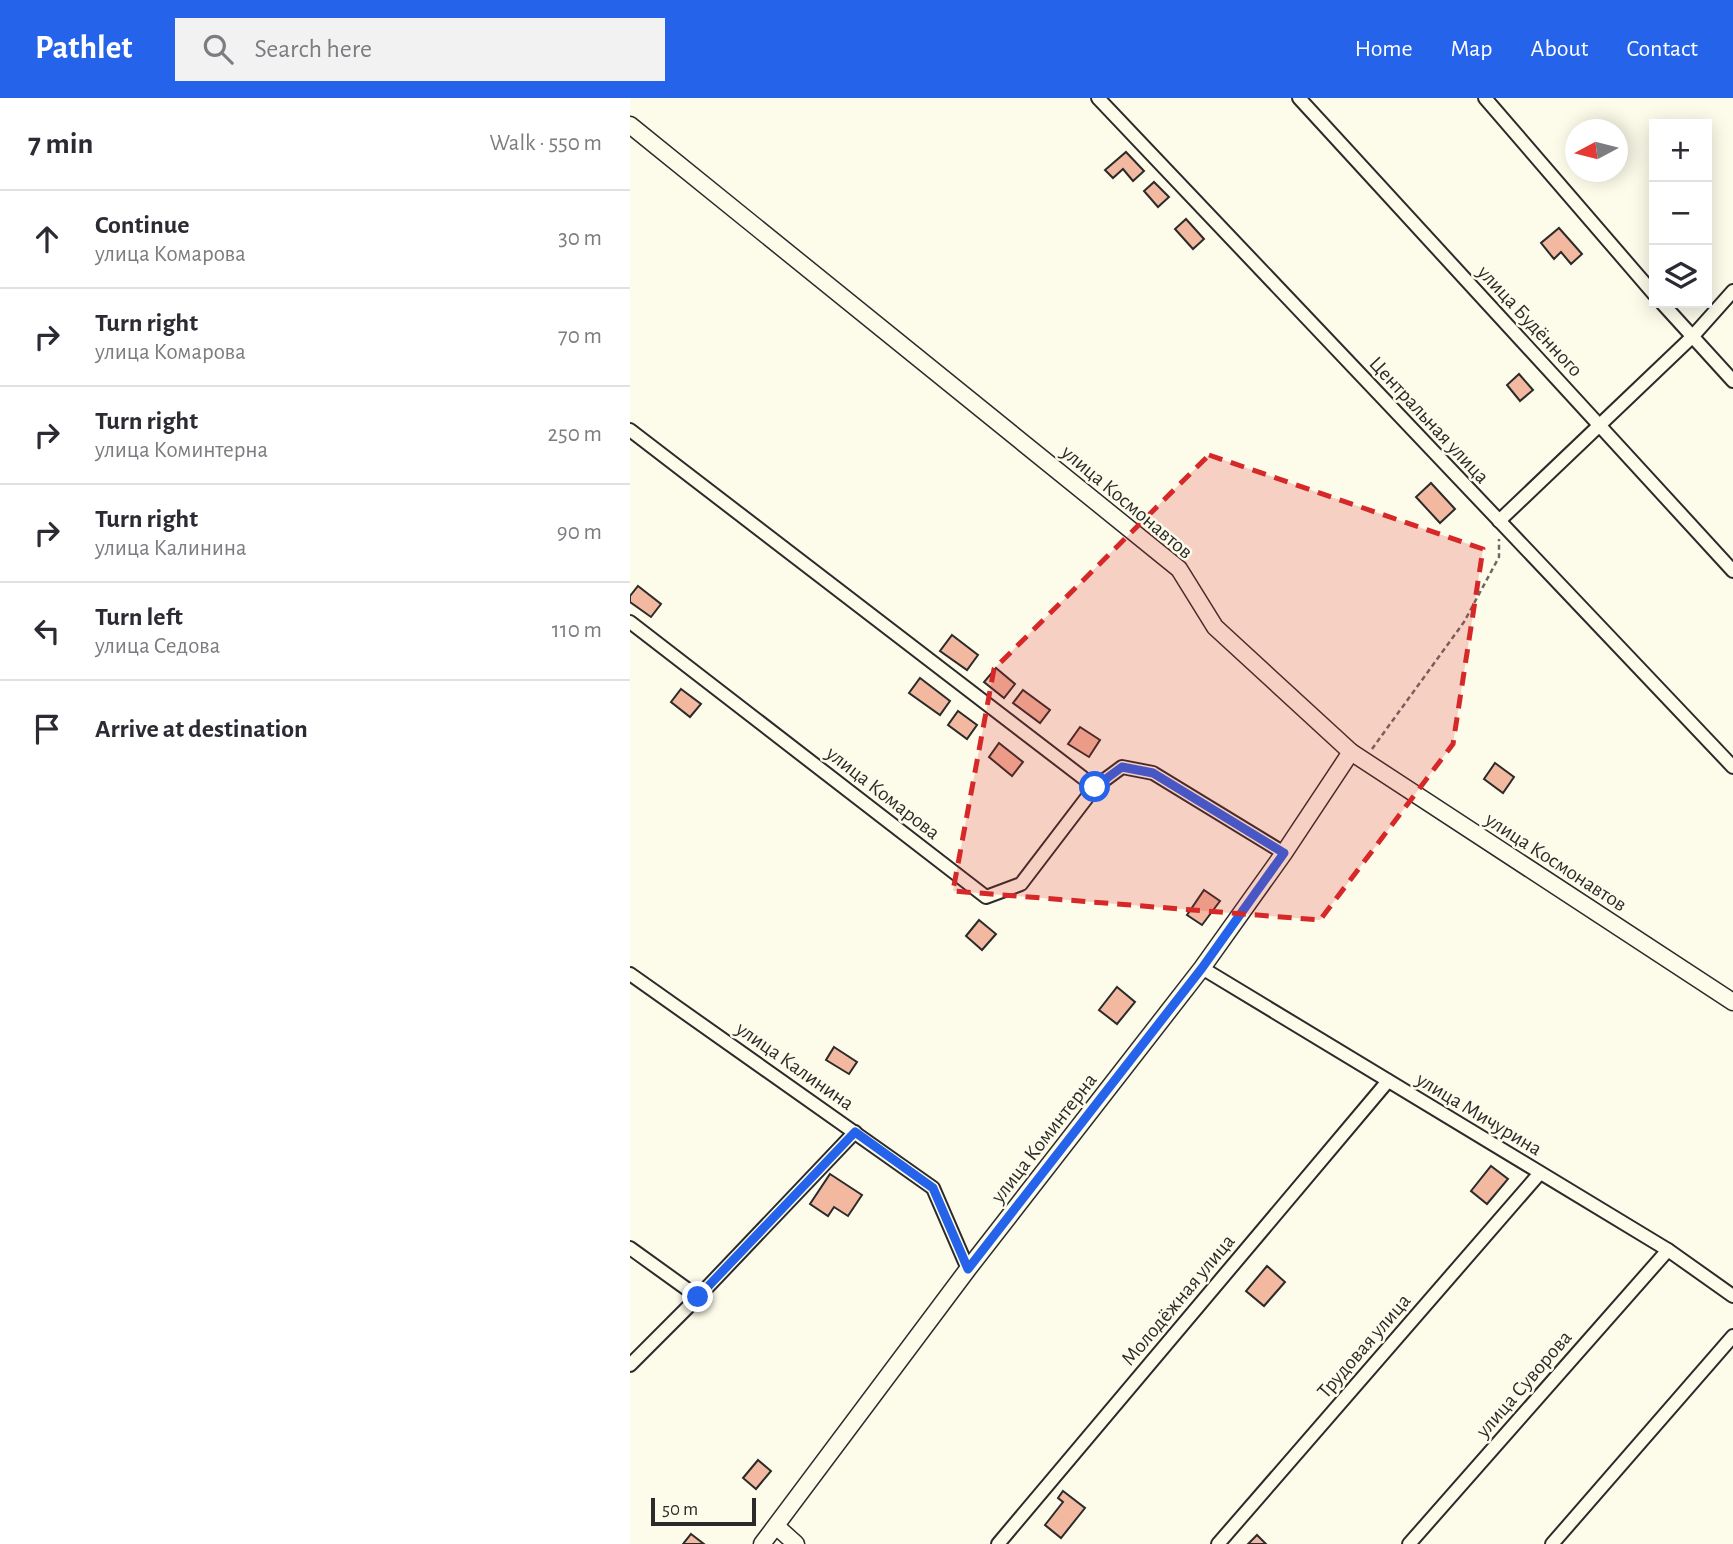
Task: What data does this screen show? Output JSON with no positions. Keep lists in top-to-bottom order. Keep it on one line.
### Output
{"streets":{"street":["улица Будённого","Центральная улица","улица Космонавтов","улица Комарова","улица Калинина","улица Мичурина","улица Коминтерна","Молодёжная улица","Трудовая улица","улица Суворова"]},"crossings":[["улица Космонавтов","улица Коминтерна"],["улица Комарова","улица Коминтерна"],["улица Калинина","улица Коминтерна"],["улица Мичурина","улица Коминтерна"],["улица Мичурина","Молодёжная улица"],["улица Мичурина","Трудовая улица"],["улица Мичурина","улица Суворова"]],"scale_bar":"50 m","north":"left","page":{"header":"Pathlet","search":"Search here","nav":["Home","Map","About","Contact"],"heading":["7 min","Walk · 550 m"],"map_buttons":["+","−"],"list":[["Continue","улица Комарова","30 m"],["Turn right","улица Комарова","70 m"],["Turn right","улица Коминтерна","250 m"],["Turn right","улица Калинина","90 m"],["Turn left","улица Седова","110 m"],"Arrive at destination"],"scale":"50 m"}}
